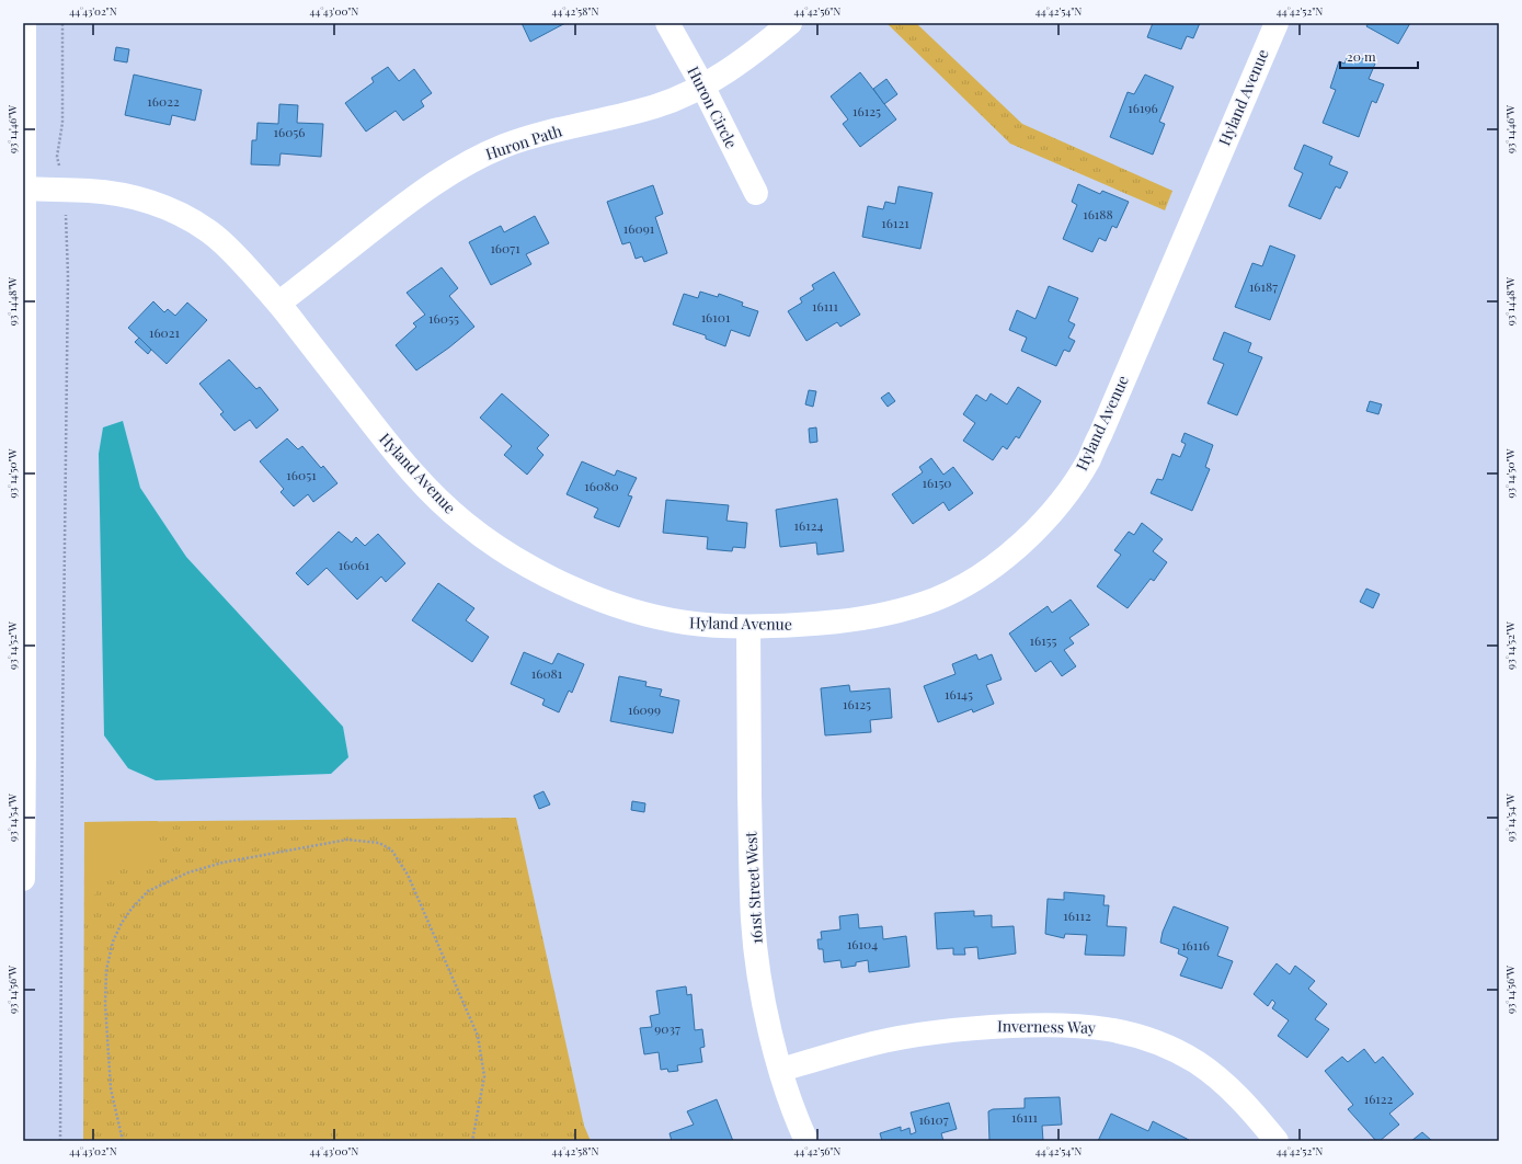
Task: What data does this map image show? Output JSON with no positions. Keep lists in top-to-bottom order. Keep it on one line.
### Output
{"streets":{"street":["Hyland Avenue","Huron Circle","Huron Path","161st Street West","Inverness Way"]},"crossings":[["Hyland Avenue","Huron Path"],["Hyland Avenue","161st Street West"],["Huron Circle","Huron Path"],["161st Street West","Inverness Way"]],"house_numbers":["16022","16196","16125","16056","16188","16121","16091","16071","16187","16111","16101","16055","16021","16051","16150","16080","16124","16061","16155","16081","16145","16125","16099","16112","16104","16116","9037","16122","16111","16107"],"scale_bar":"20 m","coordinates":["44°43'02\"N","44°43'00\"N","44°42'58\"N","44°42'56\"N","44°42'54\"N","44°42'52\"N","93°14'46\"W","93°14'48\"W","93°14'50\"W","93°14'52\"W","93°14'54\"W","93°14'56\"W"]}
